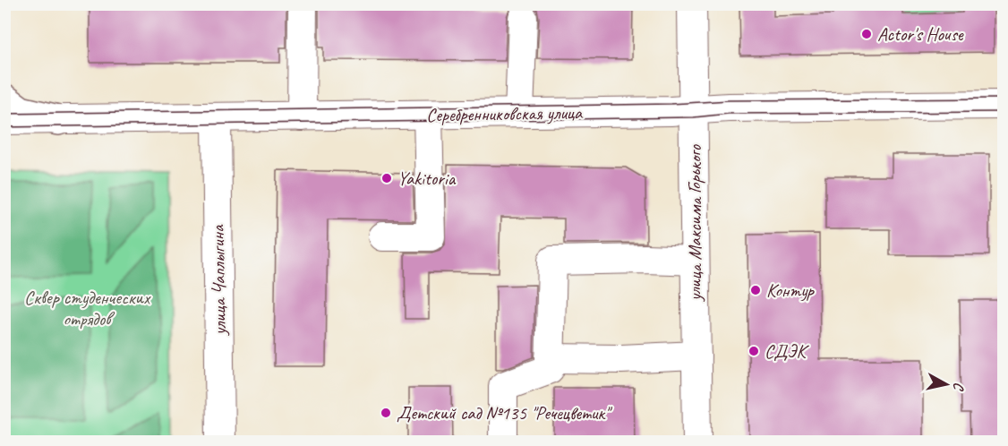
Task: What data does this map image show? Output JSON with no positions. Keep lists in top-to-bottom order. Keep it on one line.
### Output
{"streets":{"street":["Серебренниковская улица","улица Максима Горького","улица Чаплыгина"]},"crossings":[["Серебренниковская улица","улица Максима Горького"],["Серебренниковская улица","улица Чаплыгина"]],"parks":["Сквер студенческих отрядов"],"places":["Actor's House","Yakitoria","Контур","СДЭК","Детский сад №135 \"Речецветик\""],"north":"right"}
